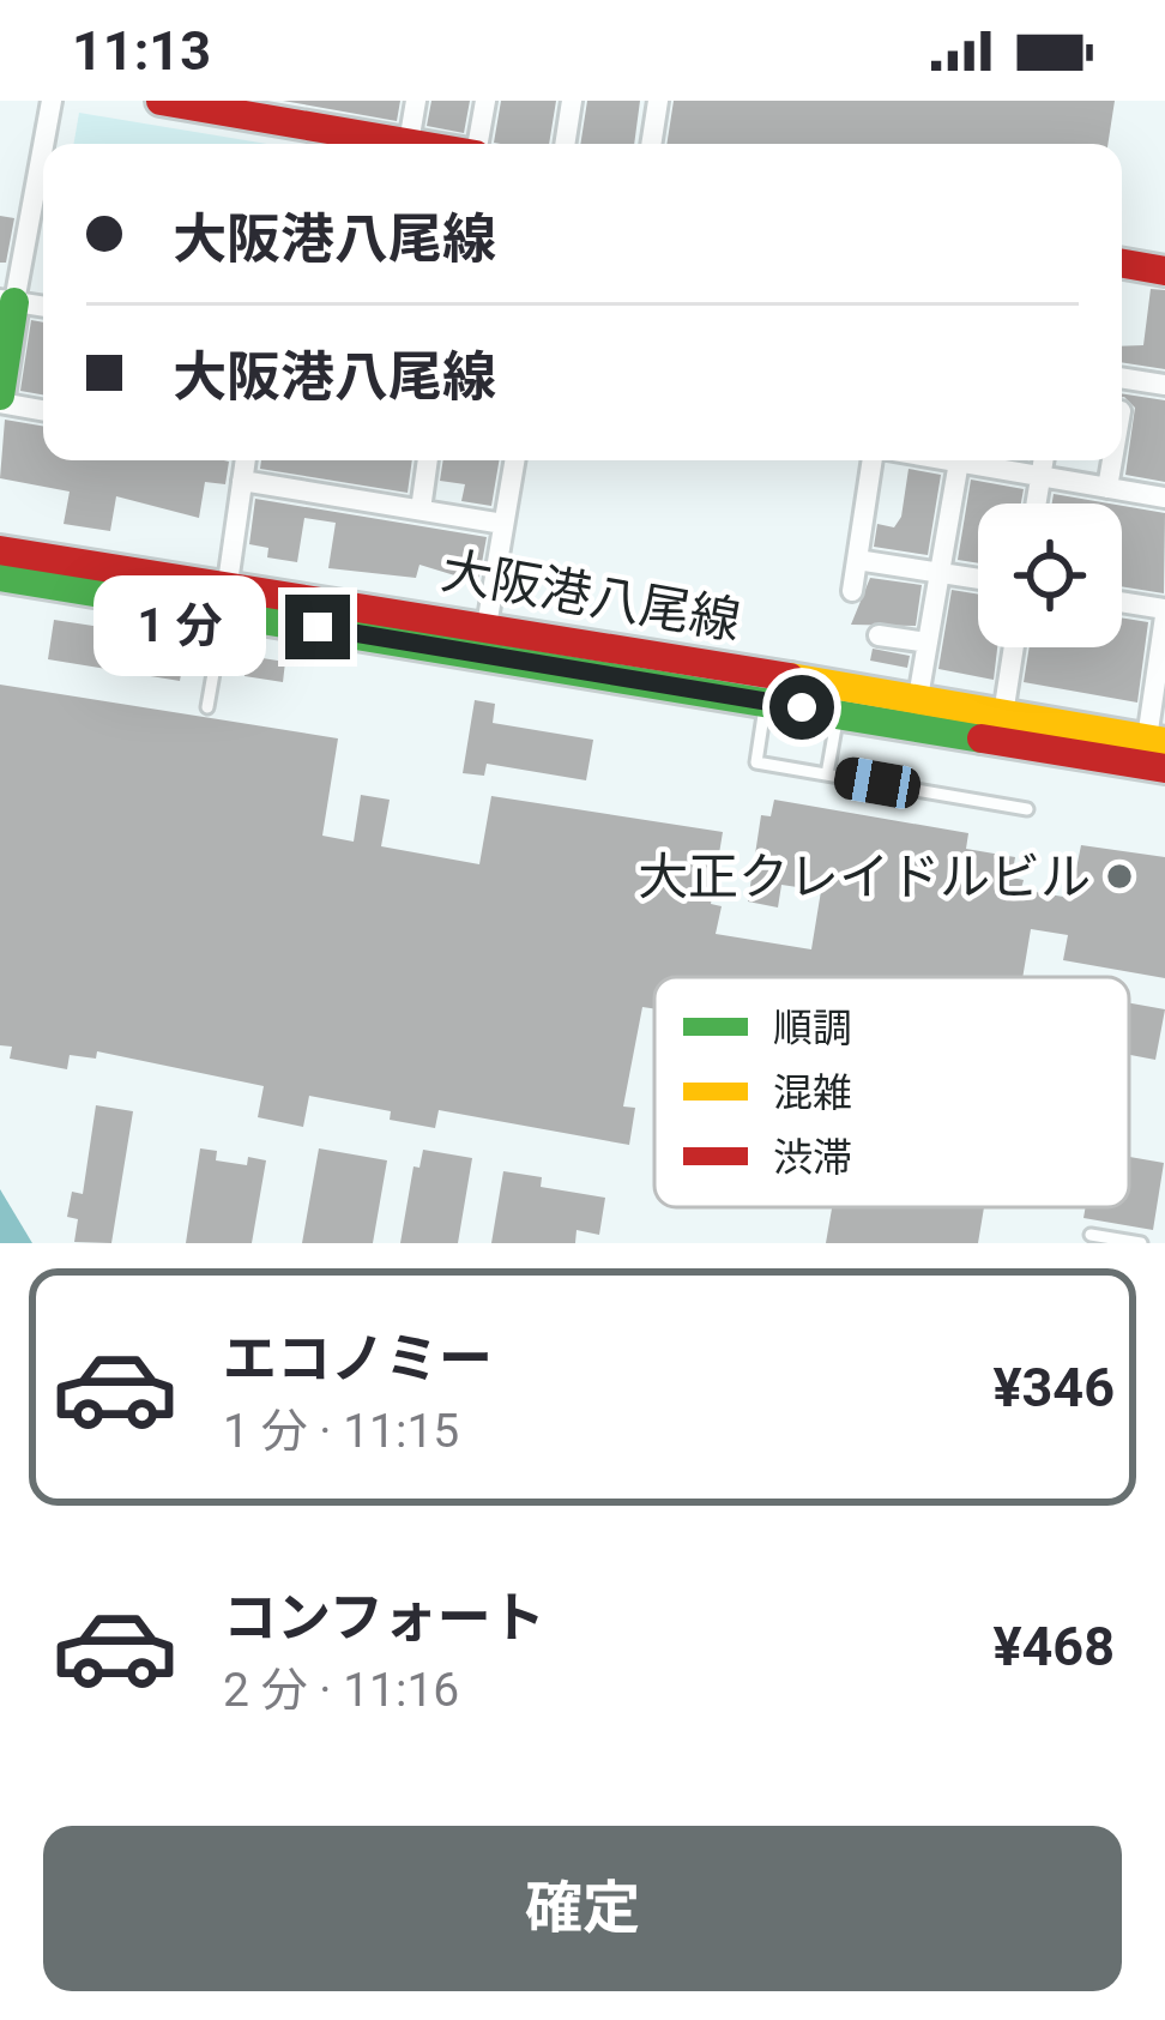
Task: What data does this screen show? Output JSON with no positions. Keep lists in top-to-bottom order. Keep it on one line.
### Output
{"streets":{"main road":["大阪港八尾線"]},"places":["大正クレイドルビル"],"legend":["順調","混雑","渋滞"],"page":{"status":"11:13","banner":["大阪港八尾線","大阪港八尾線"],"bubble":"1 分","list":[{"name":"エコノミー","note":"1 分 · 11:15","value":"¥346"},{"name":"コンフォート","note":"2 分 · 11:16","value":"¥468"}],"buttons":"確定"}}
